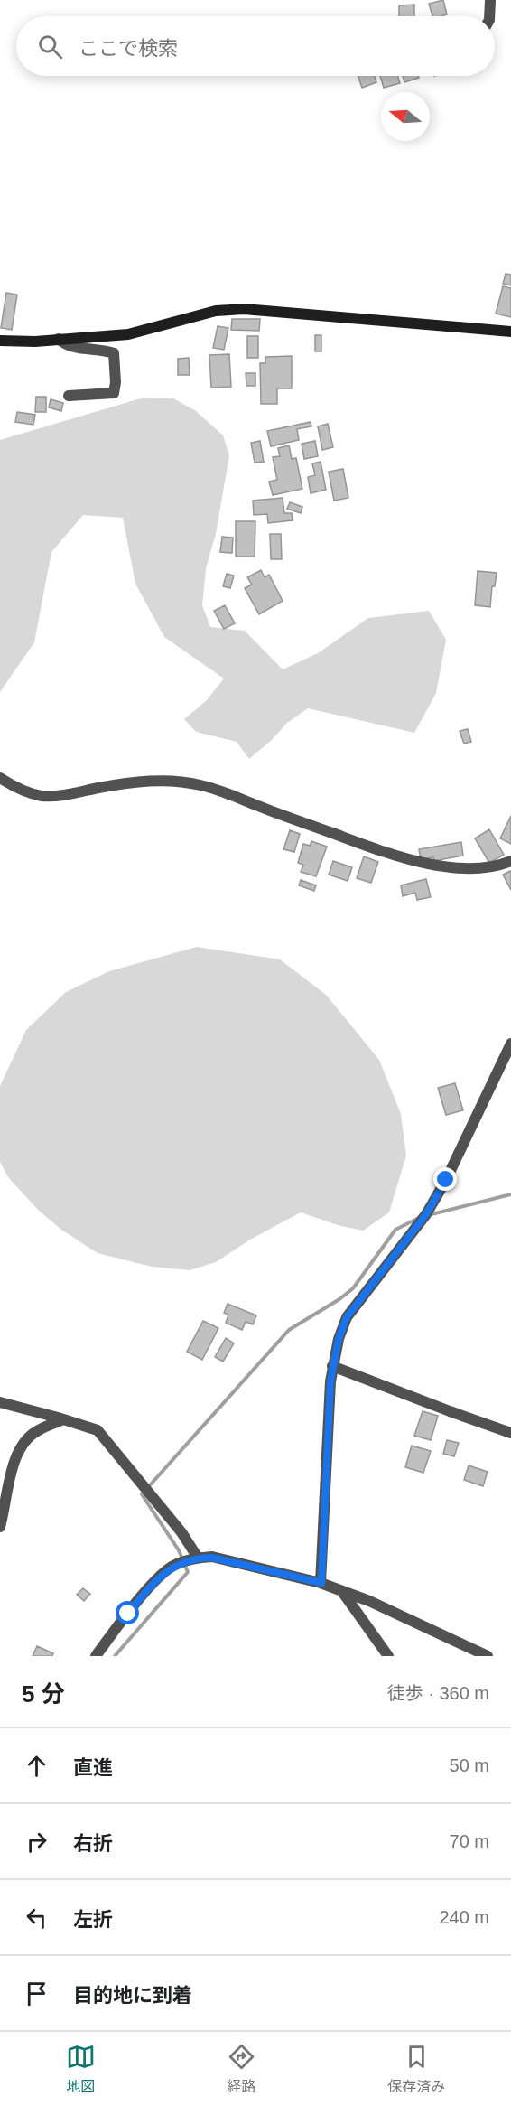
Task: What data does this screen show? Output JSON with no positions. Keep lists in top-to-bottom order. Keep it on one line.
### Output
{"north":"left","page":{"search":"ここで検索","heading":["5 分","徒歩 · 360 m"],"list":[["直進","50 m"],["右折","70 m"],["左折","240 m"],"目的地に到着"],"nav":["地図","経路","保存済み"]}}
